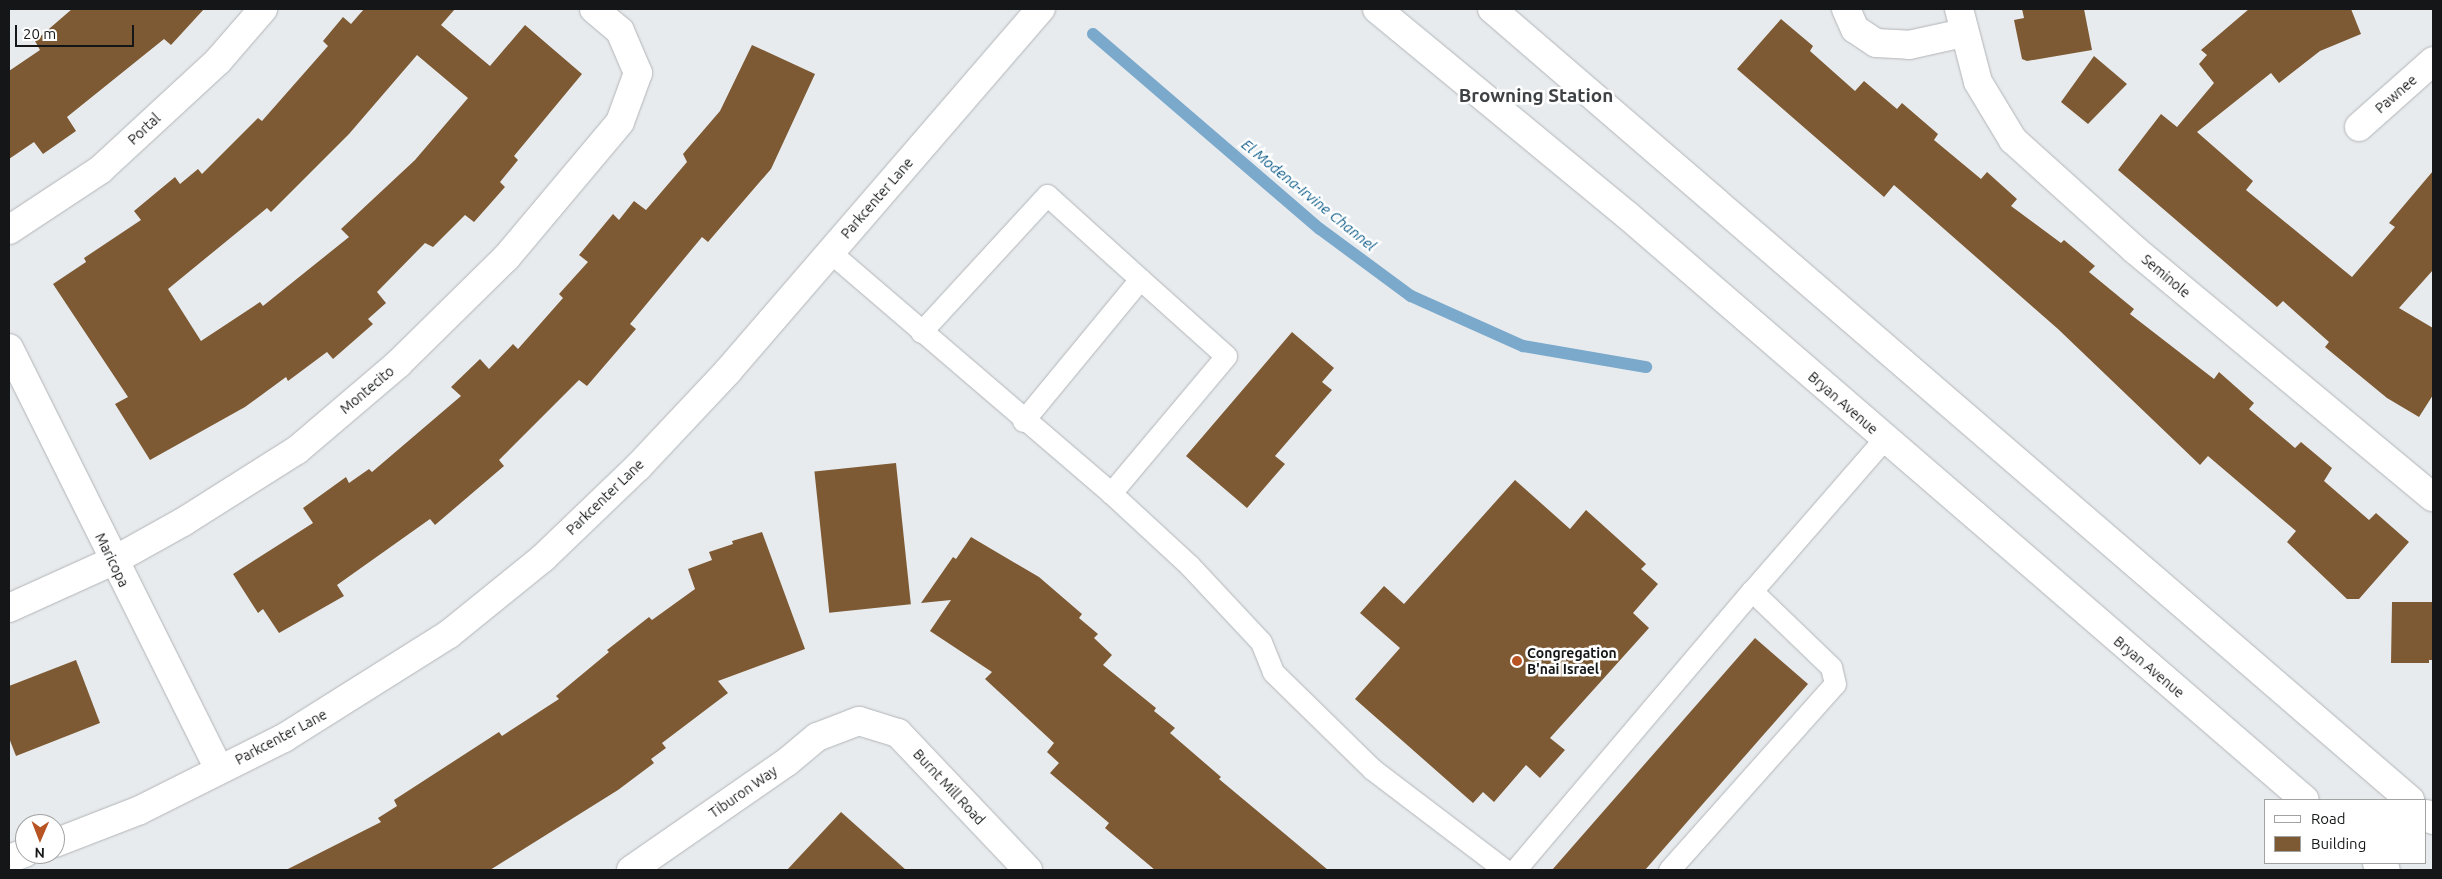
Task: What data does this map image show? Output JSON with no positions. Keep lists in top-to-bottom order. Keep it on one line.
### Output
{"streets":{"street":["Pawnee","Portal","Parkcenter Lane","Seminole","Montecito","Bryan Avenue","Maricopa","Burnt Mill Road","Tiburon Way"]},"crossings":[["Parkcenter Lane","Maricopa"],["Montecito","Maricopa"],["Burnt Mill Road","Tiburon Way"]],"districts":["Browning Station"],"water":["El Modena-Irvine Channel"],"places":["Congregation B'nai Israel"],"legend":["Road","Building"],"scale_bar":"20 m","north":"bottom"}
